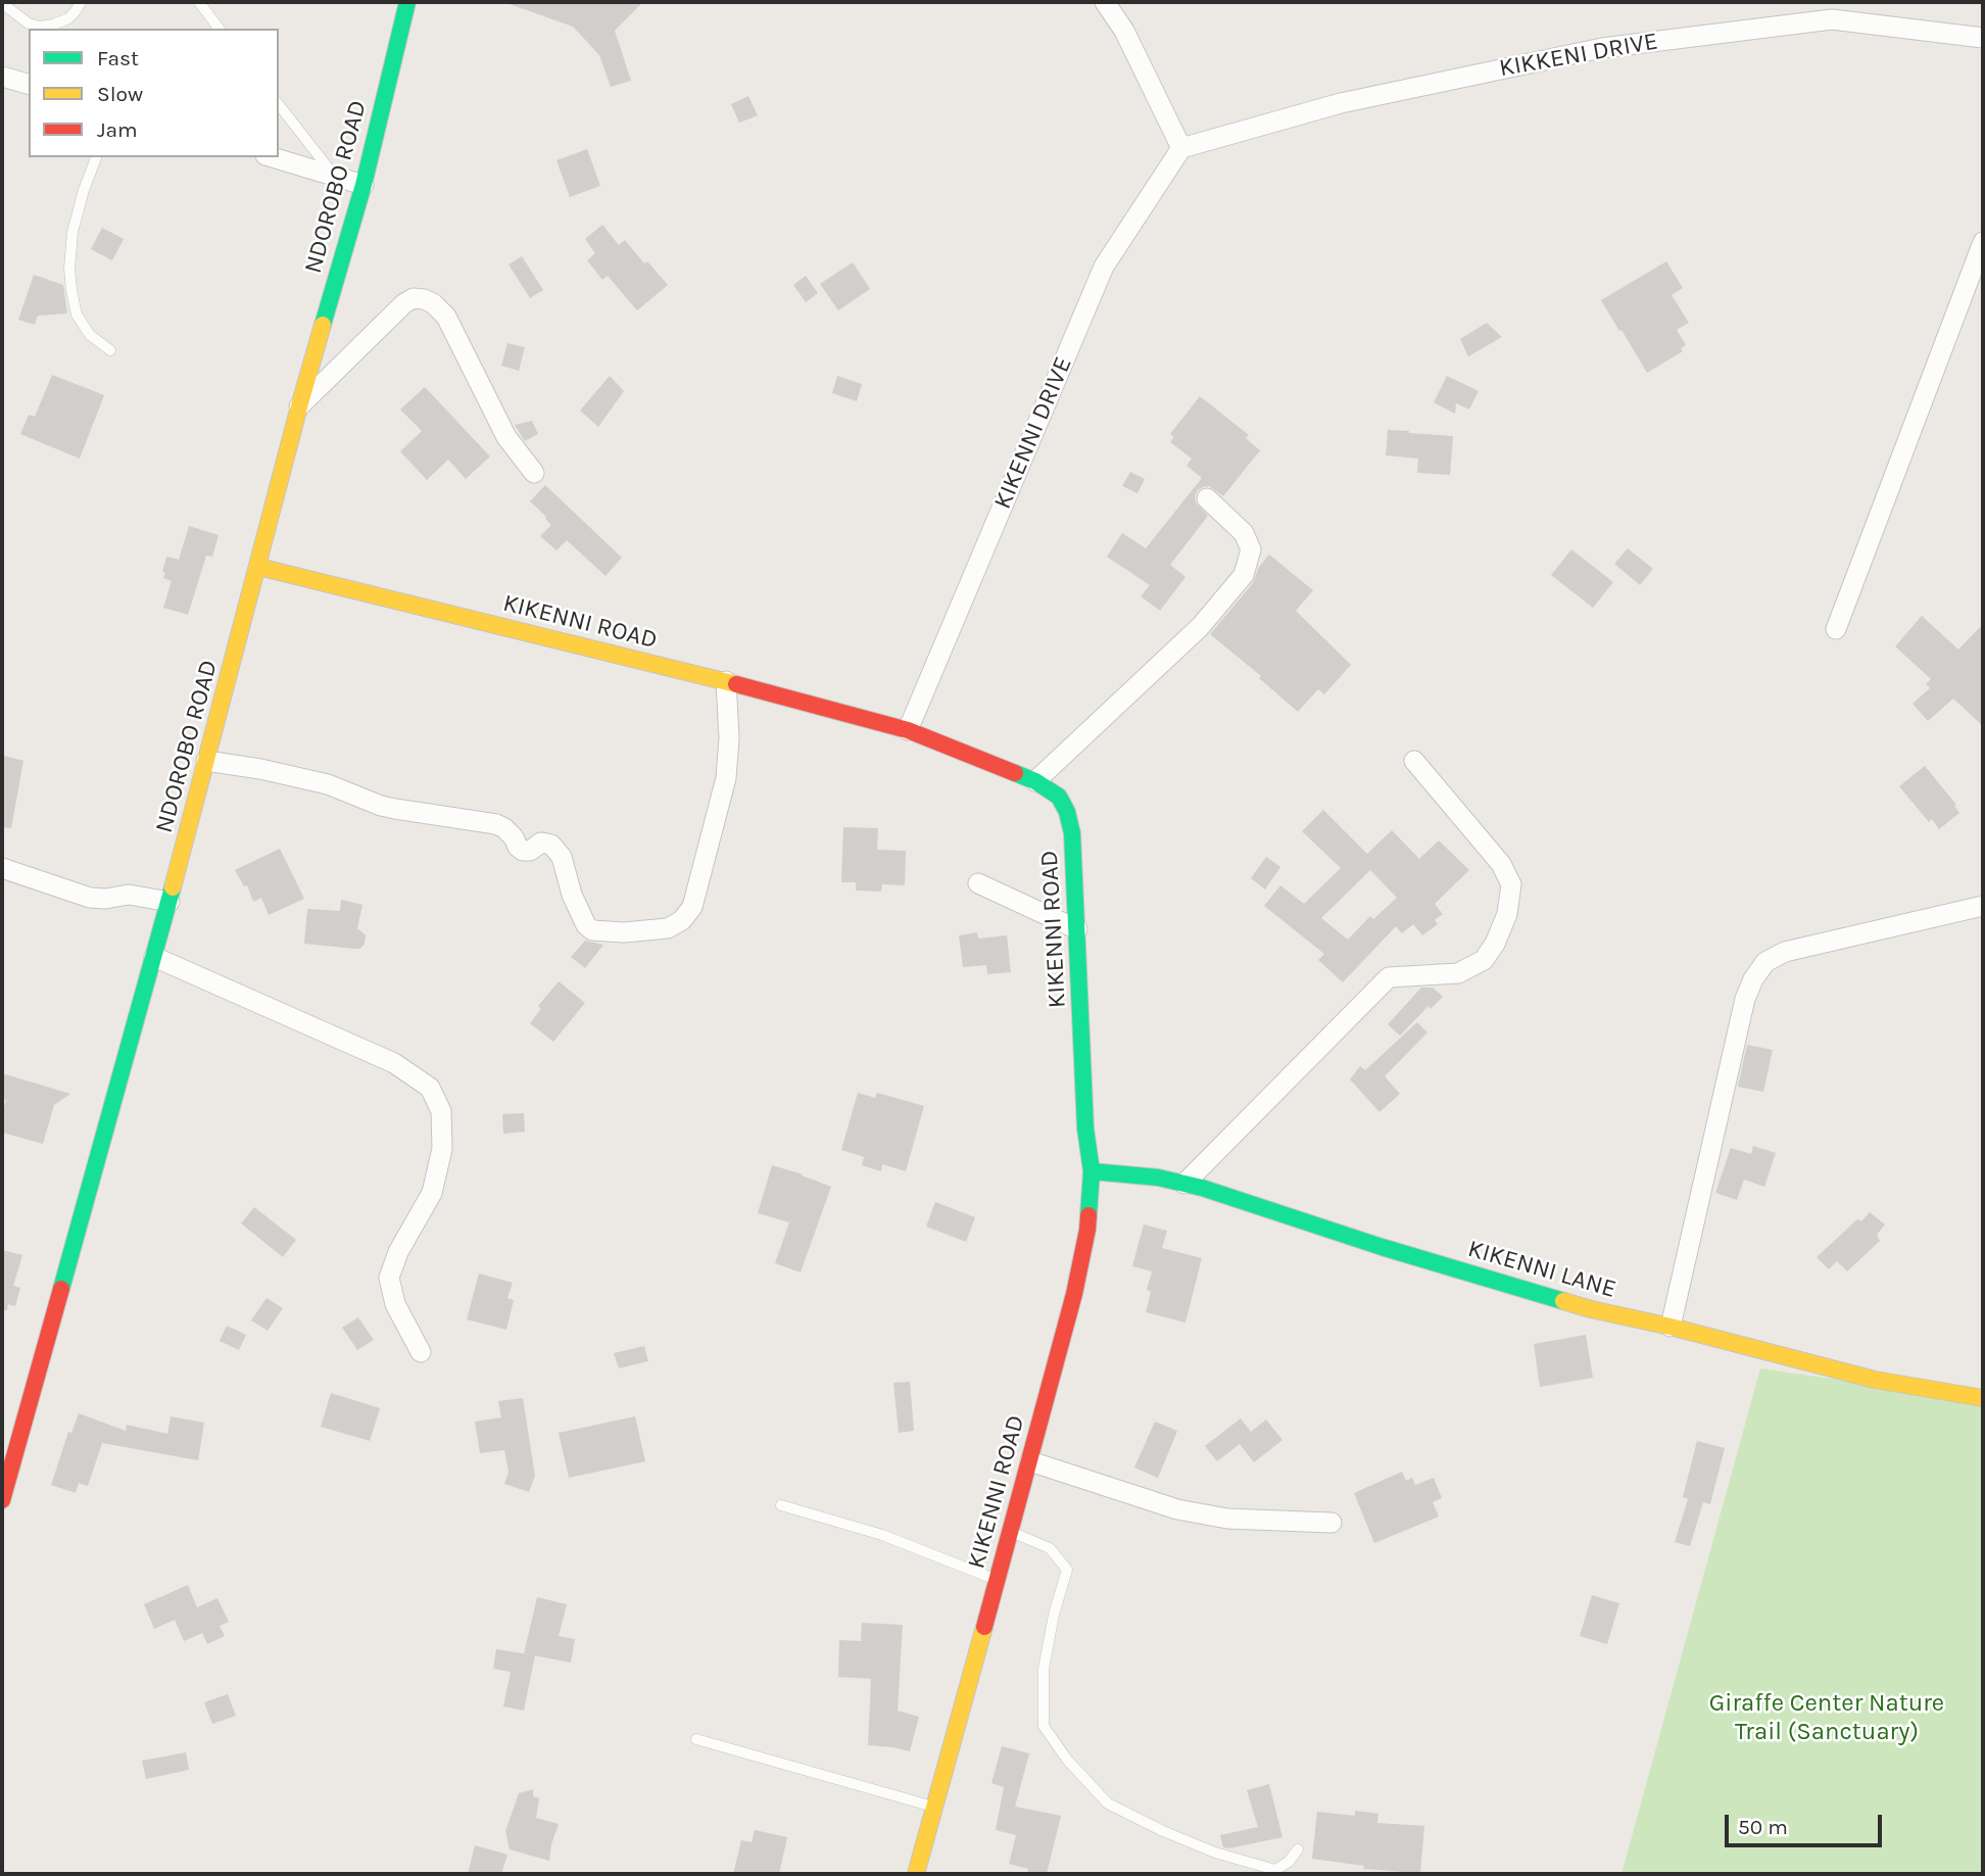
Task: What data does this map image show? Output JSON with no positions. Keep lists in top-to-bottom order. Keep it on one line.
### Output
{"streets":{"street":["KIKKENI DRIVE","NDOROBO ROAD","KIKENNI DRIVE","KIKENNI ROAD","KIKENNI LANE"]},"crossings":[["KIKKENI DRIVE","KIKENNI DRIVE"],["NDOROBO ROAD","KIKENNI ROAD"],["KIKENNI DRIVE","KIKENNI ROAD"],["KIKENNI ROAD","KIKENNI LANE"]],"parks":["Giraffe Center Nature Trail (Sanctuary)"],"legend":["Fast","Slow","Jam"],"scale_bar":"50 m"}
